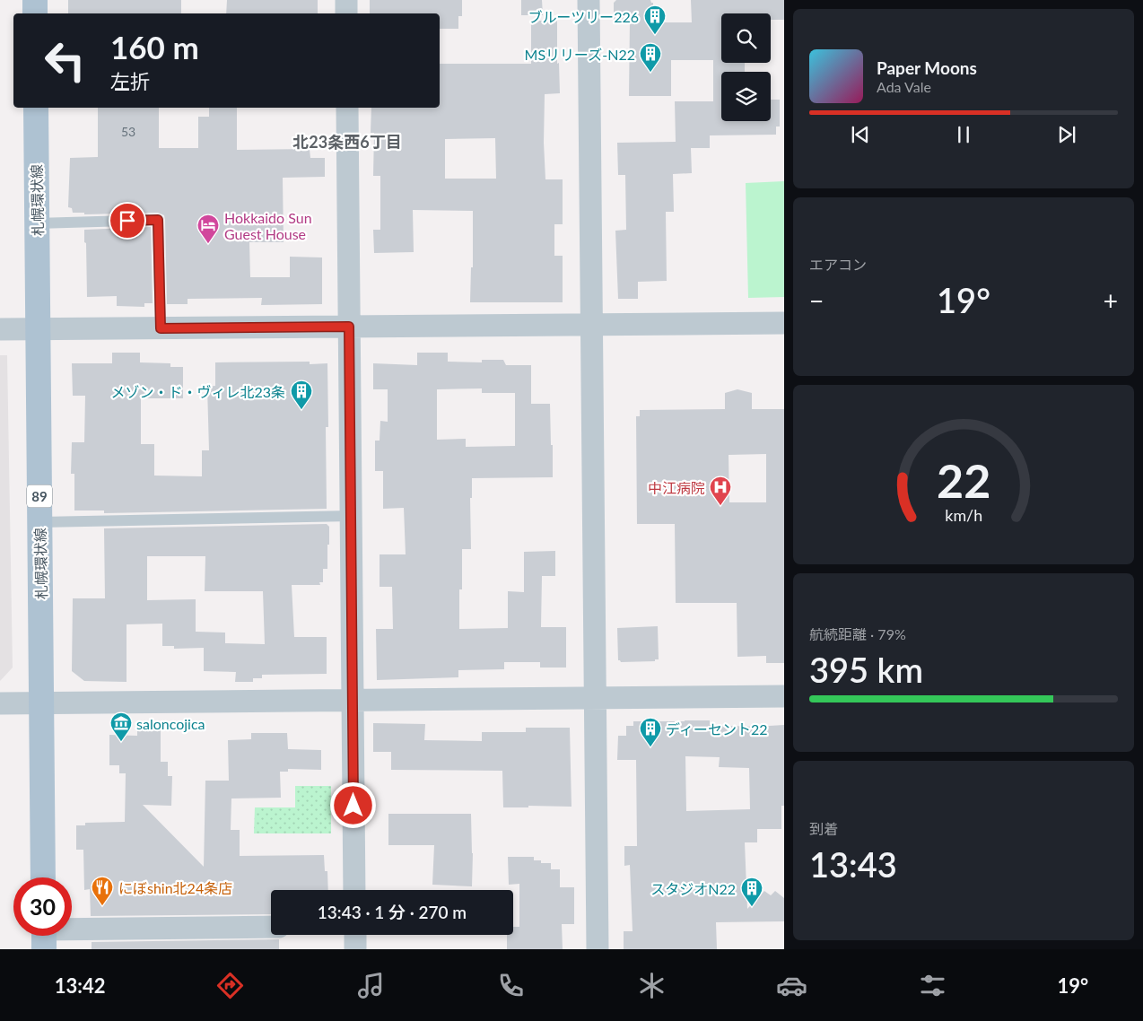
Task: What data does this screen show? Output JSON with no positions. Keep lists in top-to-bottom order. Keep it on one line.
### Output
{"streets":{"main road":["札幌環状線","89"]},"districts":["北23条西6丁目"],"places":{"building":["ブルーツリー226","MSリリーズ-N22","メゾン・ド・ヴィレ北23条","ディーセント22","スタジオN22"],"hotel":["Hokkaido Sun Guest House"],"hospital":["中江病院"],"museum":["saloncojica"],"restaurant":["にぼshin北24条店"]},"house_numbers":["53"],"page":{"turn":["160 m","左折"],"song":["Paper Moons","Ada Vale"],"tile":["エアコン",["航続距離 · 79%","395 km"],["到着","13:43"]],"heat":["−","19°","+"],"limit":"30","trip":"13:43 · 1 分 · 270 m","tabs":["13:42","19°"],"gauge":["22","km/h"]}}
